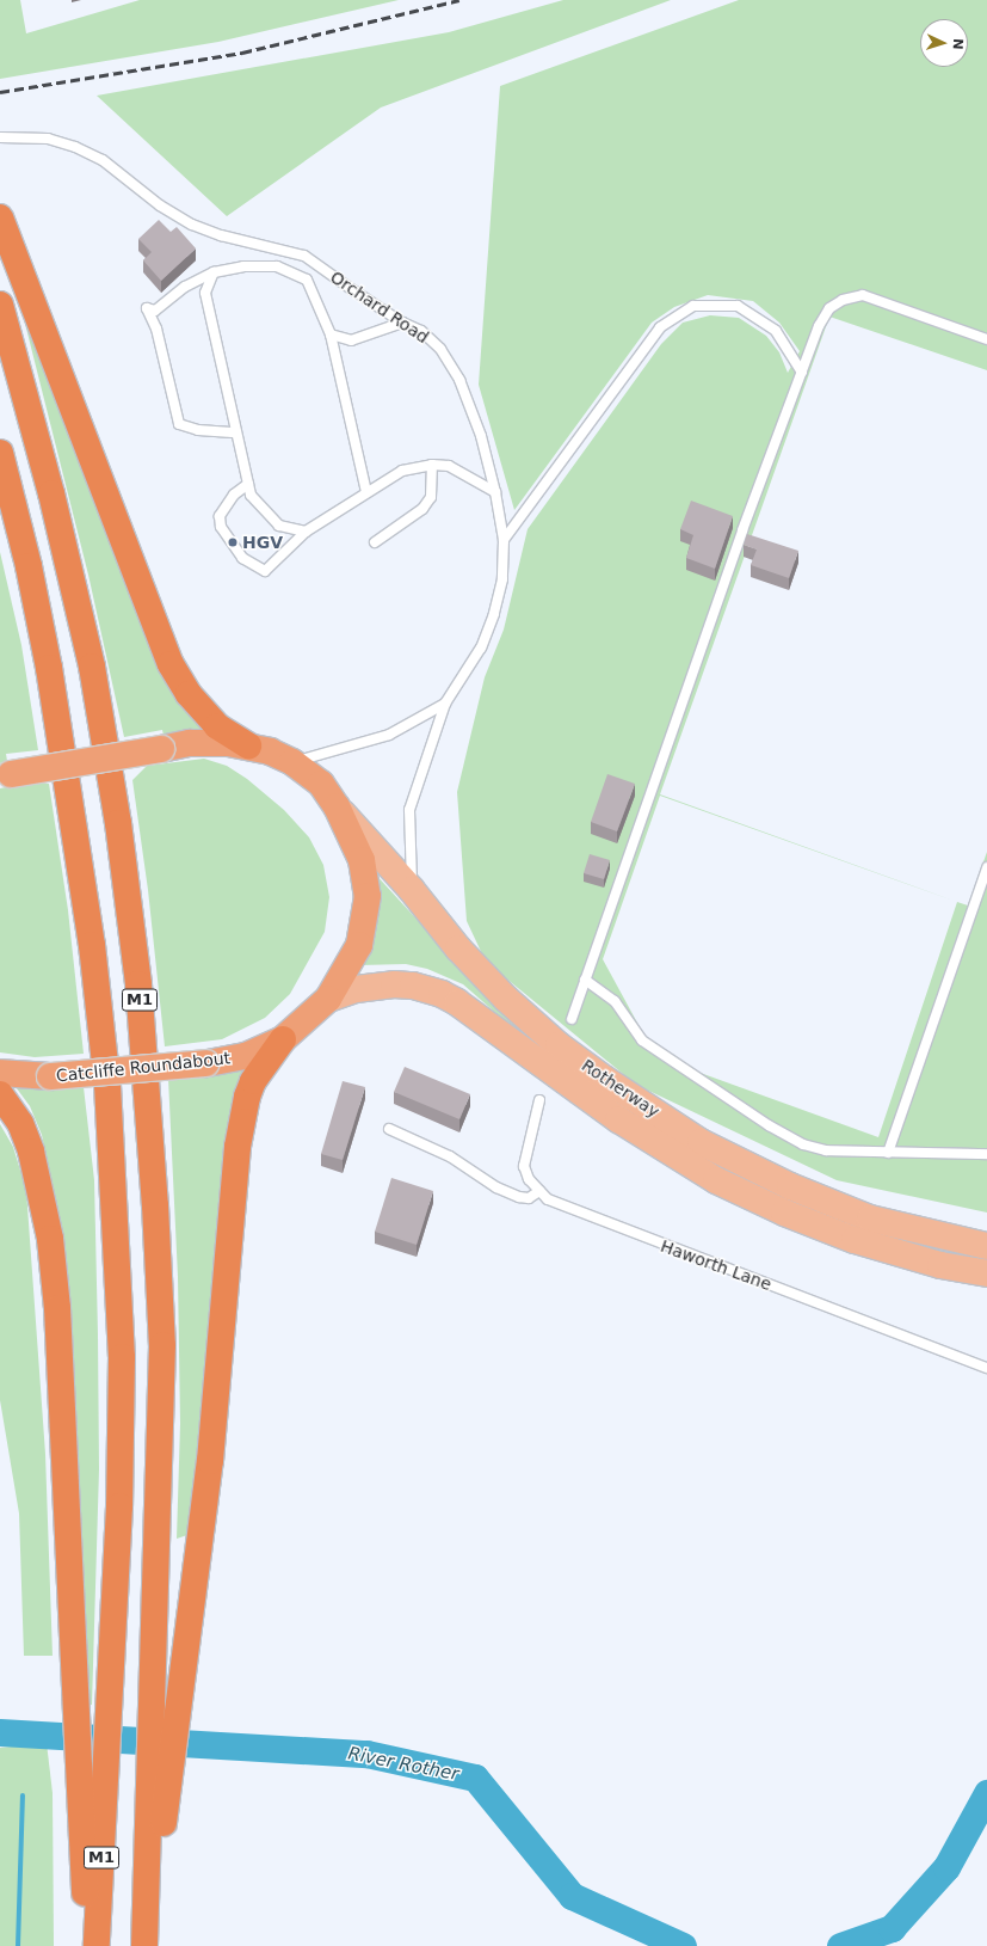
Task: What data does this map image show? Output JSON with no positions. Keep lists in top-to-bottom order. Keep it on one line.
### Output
{"streets":{"highway":["M1","Catcliffe Roundabout"],"main road":["Rotherway"],"lane":["Orchard Road","Haworth Lane"]},"crossings":[["Orchard Road","Catcliffe Roundabout"],["Orchard Road","Rotherway"],["Catcliffe Roundabout","Rotherway"]],"water":["River Rother"],"places":["HGV"],"north":"right"}
